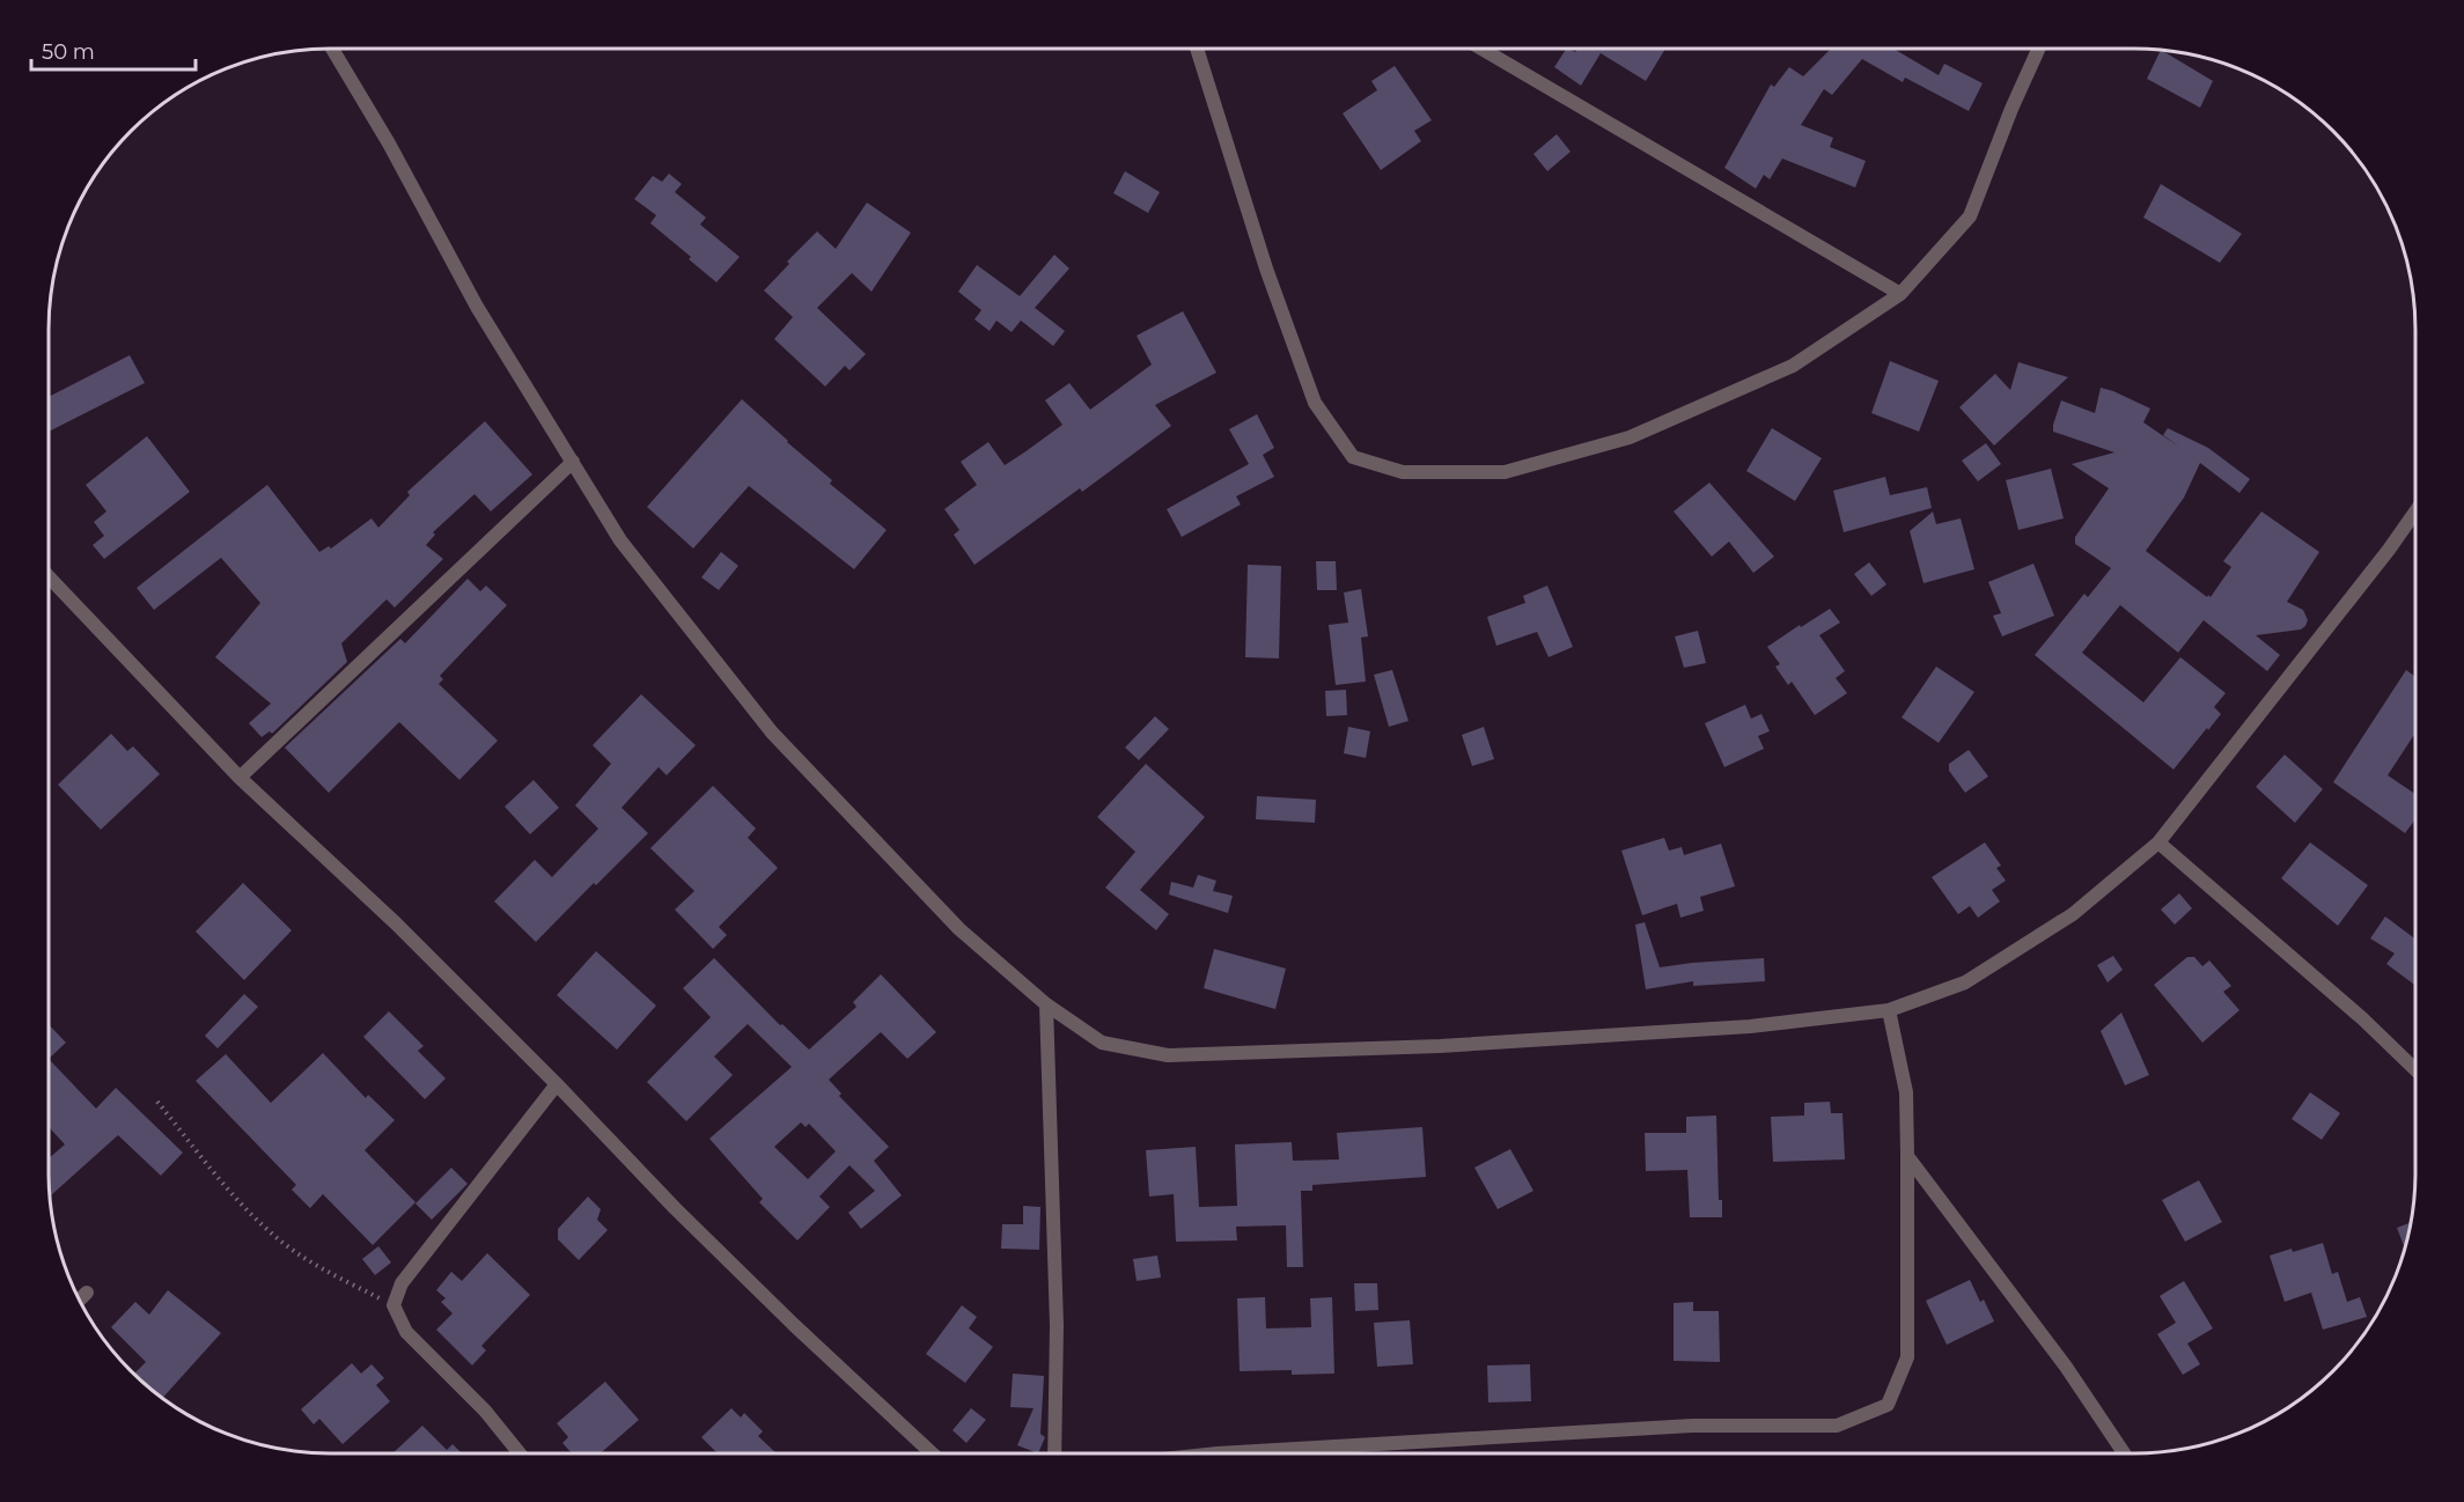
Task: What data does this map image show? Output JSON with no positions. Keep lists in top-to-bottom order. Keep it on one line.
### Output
{"scale_bar":"50 m"}
